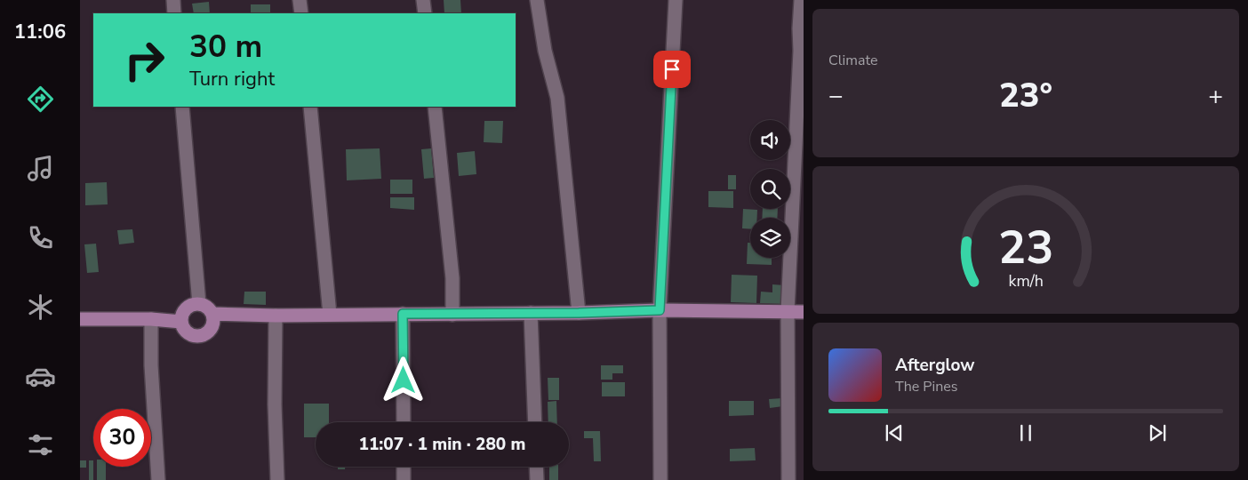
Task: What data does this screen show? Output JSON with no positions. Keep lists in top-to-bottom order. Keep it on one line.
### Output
{"page":{"tabs":"11:06","tile":"Climate","turn":["30 m","Turn right"],"heat":["−","23°","+"],"song":["Afterglow","The Pines"],"limit":"30","trip":"11:07 · 1 min · 280 m","gauge":["23","km/h"]}}
